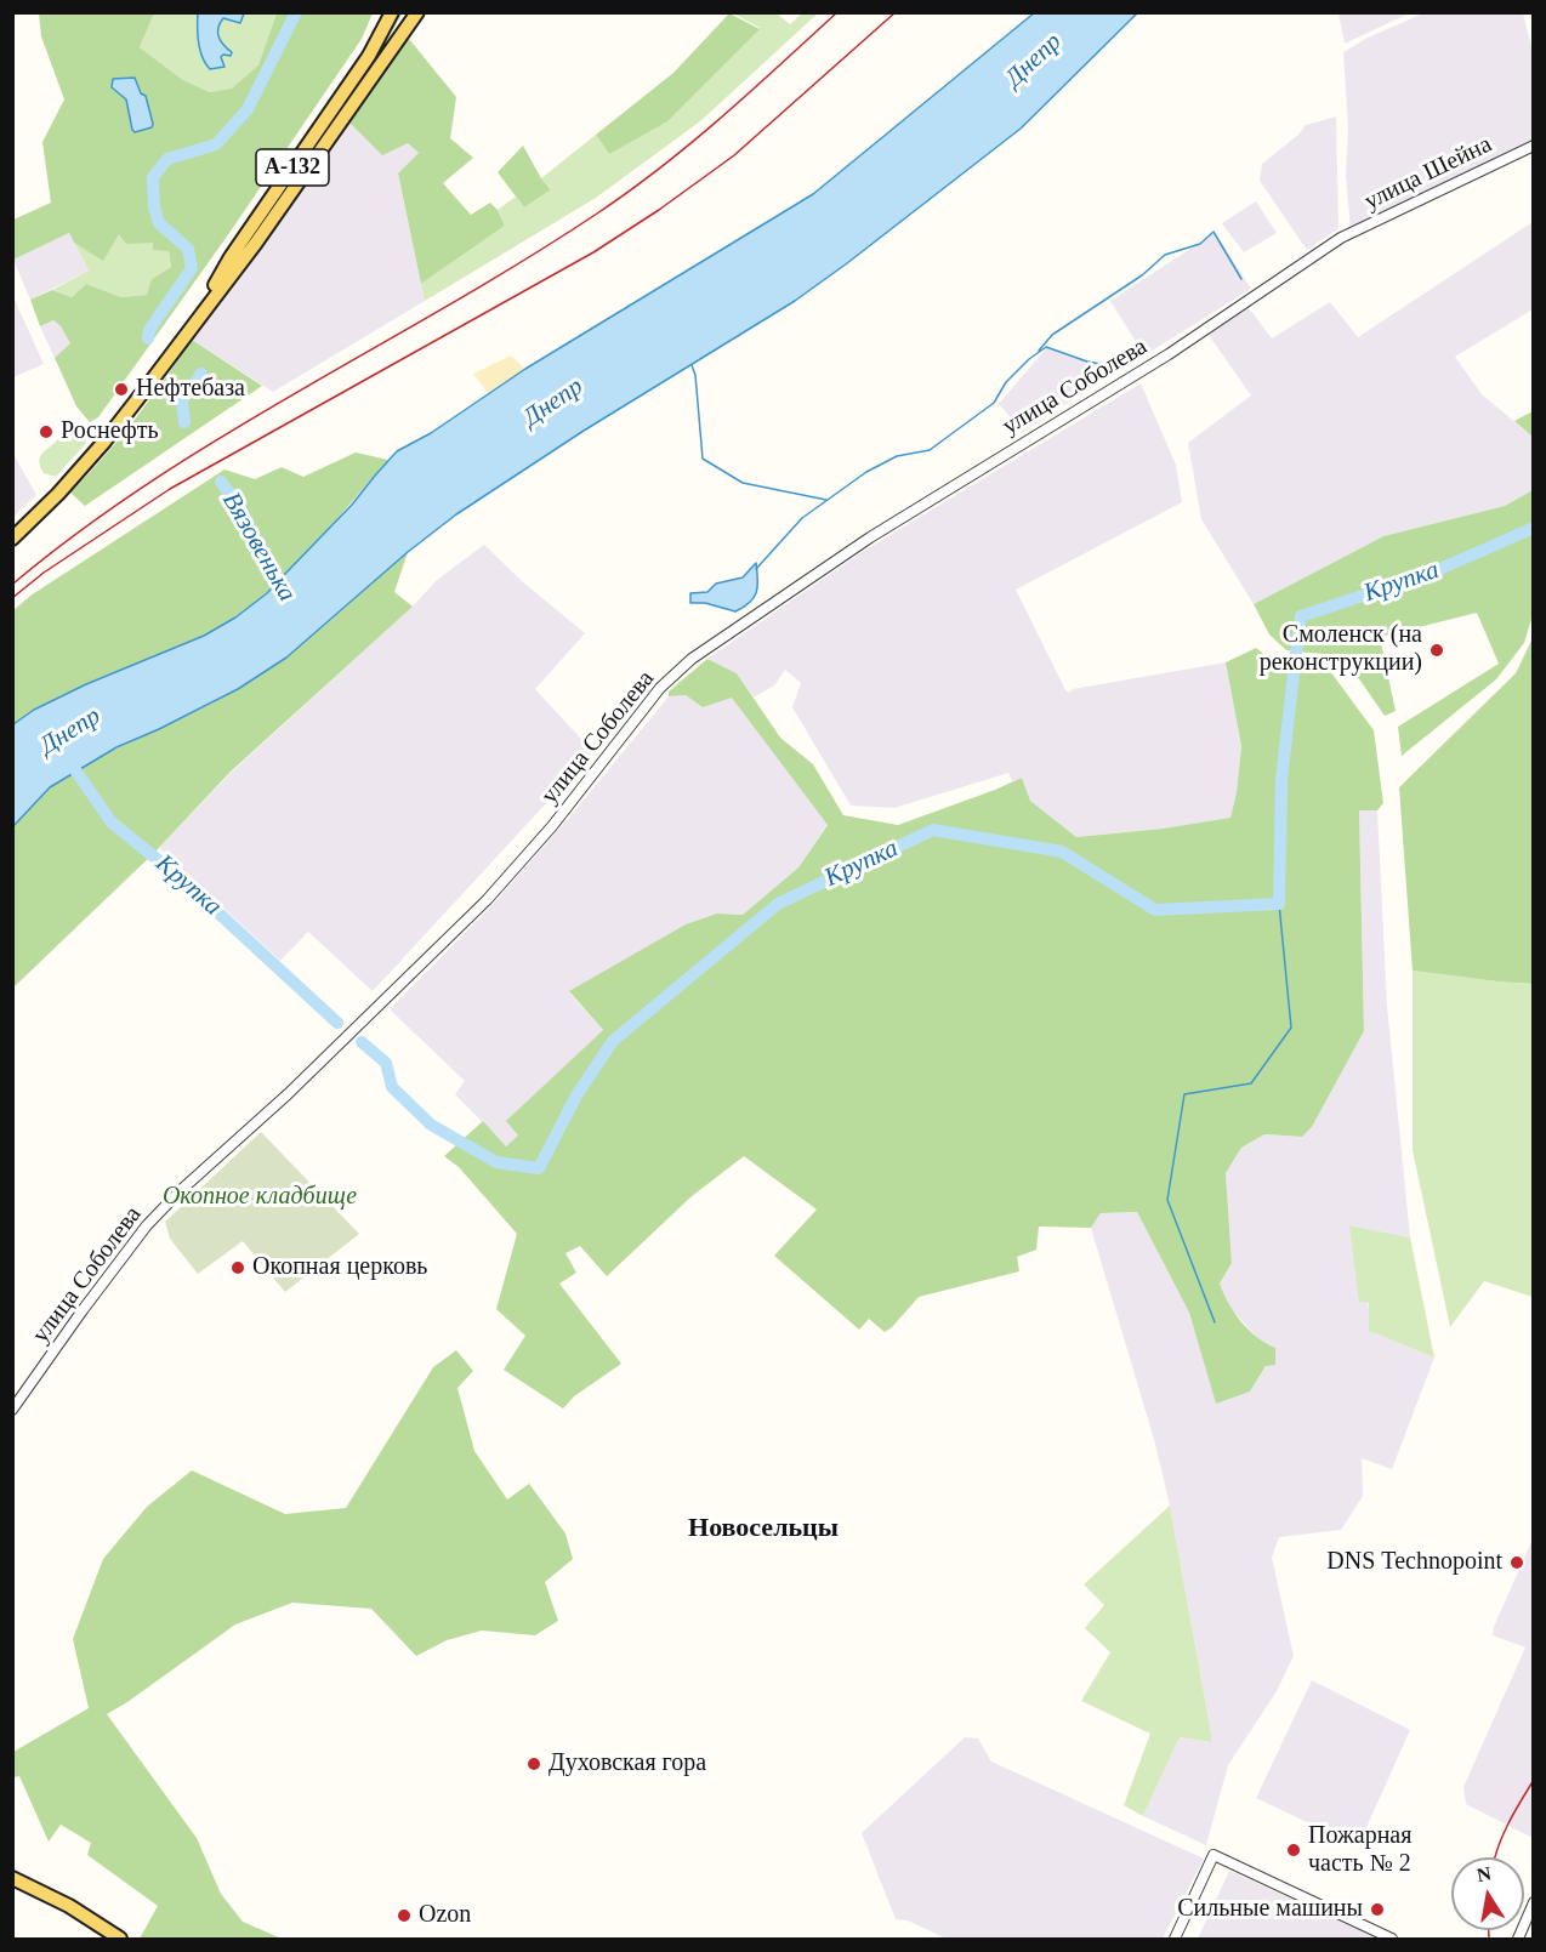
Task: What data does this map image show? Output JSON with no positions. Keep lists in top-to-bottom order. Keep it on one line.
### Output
{"streets":{"main road":["А-132"],"street":["улица Шейна","улица Соболева"]},"crossings":[["улица Шейна","улица Соболева"]],"districts":["Новосельцы"],"water":["Днепр","Вязовенька","Крупка"],"parks":["Окопное кладбище"],"places":["Нефтебаза","Роснефть","Смоленск (на реконструкции)","Окопная церковь","DNS Technopoint","Духовская гора","Пожарная часть № 2","Сильные машины","Ozon"],"north":"top"}
